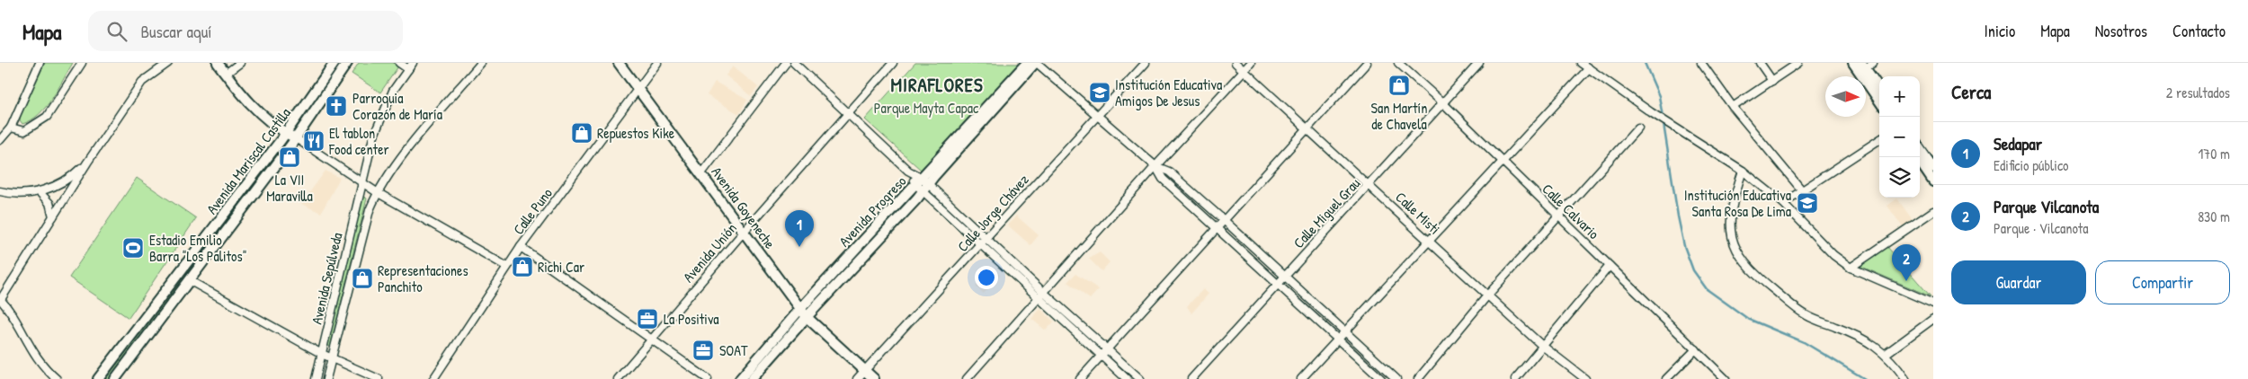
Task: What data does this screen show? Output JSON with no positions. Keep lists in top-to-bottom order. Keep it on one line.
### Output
{"streets":{"main road":["Avenida Mariscal Castilla","Avenida Goyeneche","Avenida Progreso"],"street":["Calle Puno","Calle Calvario","Calle Jorge Chávez","Calle Miguel Grau","Calle Misti","Avenida Unión","Avenida Sepúlveda"]},"crossings":[["Avenida Goyeneche","Calle Puno"],["Avenida Goyeneche","Avenida Progreso"],["Avenida Goyeneche","Calle Jorge Chávez"],["Avenida Goyeneche","Avenida Unión"],["Calle Calvario","Calle Miguel Grau"],["Calle Miguel Grau","Calle Misti"]],"districts":["MIRAFLORES"],"parks":["Parque Mayta Capac"],"places":{"shop":["San Martín de Chavela","Repuestos Kike","La VII Maravilla","Richi Car","Representaciones Panchito"],"school or university":["Institución Educativa Amigos De Jesus","Institución Educativa Santa Rosa De Lima"],"church":["Parroquia Corazón de María"],"restaurant":["El tablon Food center"],"sports":["Estadio Emilio Barra \"Los Palitos\""],"office":["La Positiva","SOAT"]},"north":"right","page":{"header":"Mapa","search":"Buscar aquí","nav":["Inicio","Mapa","Nosotros","Contacto"],"heading":["Cerca","2 resultados"],"map_buttons":["+","−"],"list":[{"mark":"1","name":"Sedapar","note":"Edificio público","value":"170 m"},{"mark":"2","name":"Parque Vilcanota","note":"Parque · Vilcanota","value":"830 m"}],"pins":["1","2"],"buttons":["Guardar","Compartir"]}}
